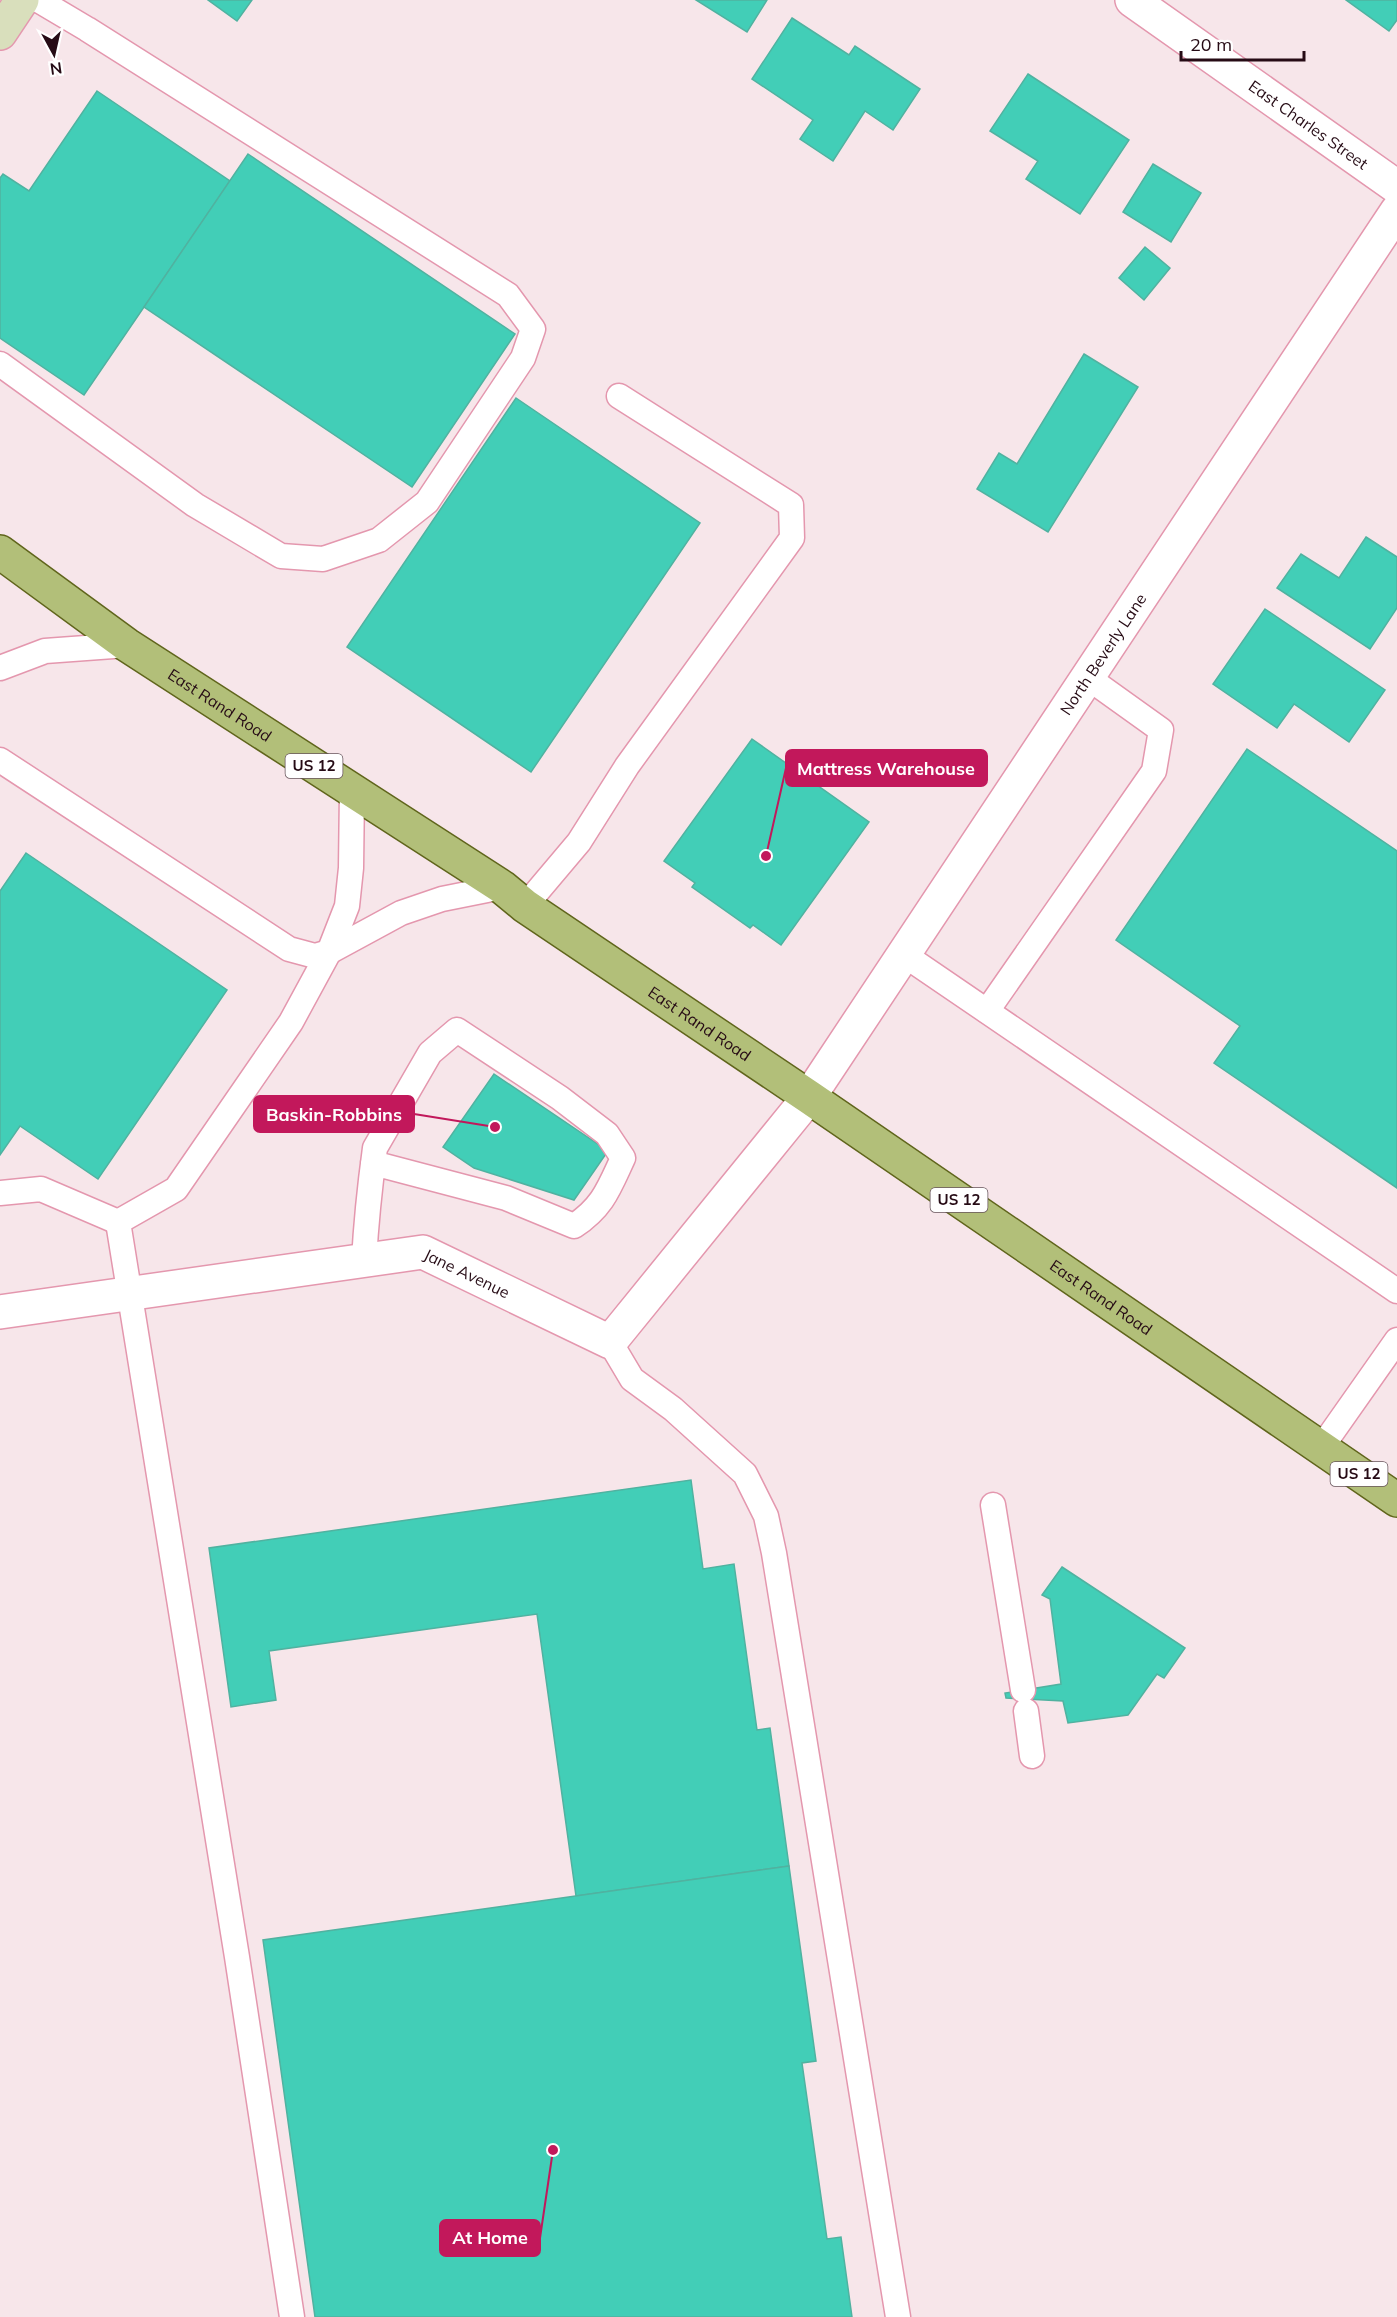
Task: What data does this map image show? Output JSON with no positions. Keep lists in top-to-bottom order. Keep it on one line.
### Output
{"streets":{"main road":["East Rand Road","US 12"],"street":["East Charles Street","North Beverly Lane","Jane Avenue"]},"crossings":[["North Beverly Lane","East Rand Road"]],"places":["Mattress Warehouse","Baskin-Robbins","At Home"],"scale_bar":"20 m","north":"bottom"}
